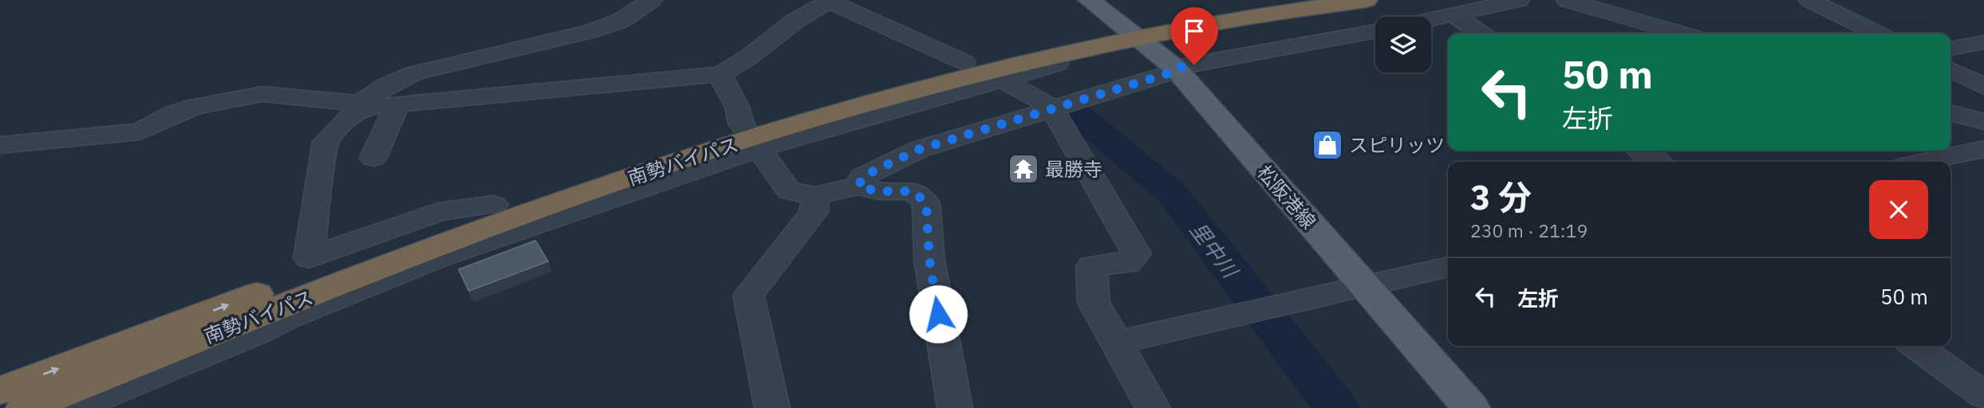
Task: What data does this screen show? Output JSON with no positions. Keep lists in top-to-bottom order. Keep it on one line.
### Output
{"streets":{"highway":["南勢バイパス"],"main road":["松阪港線"]},"crossings":[["南勢バイパス","松阪港線"]],"water":["里中川"],"places":{"shop":["スピリッツ"],"temple":["最勝寺"]},"page":{"turn":["50 m","左折"],"heading":["3 分","230 m · 21:19"],"list":[{"name":"左折","value":"50 m"}]}}
